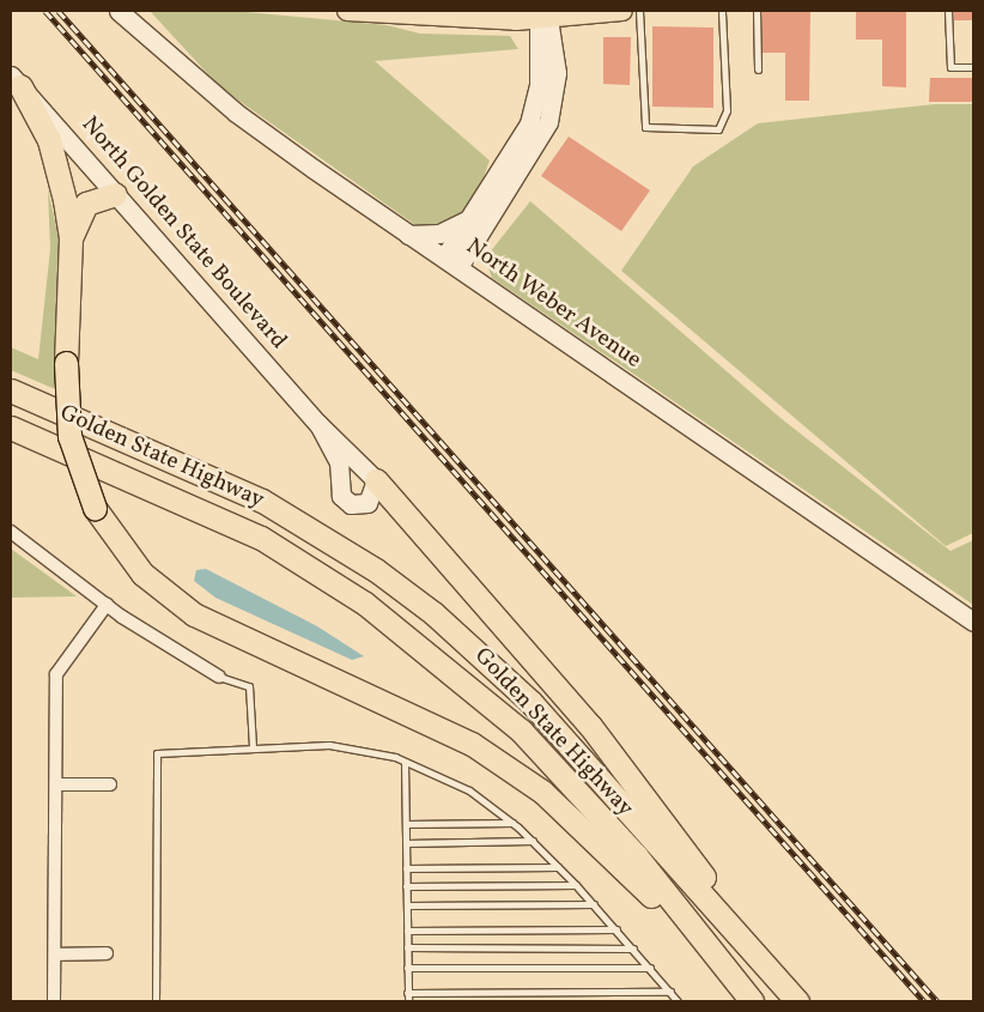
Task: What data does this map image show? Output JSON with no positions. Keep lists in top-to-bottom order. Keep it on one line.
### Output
{"streets":{"highway":["Golden State Highway"],"main road":["North Golden State Boulevard","North Weber Avenue"]}}
